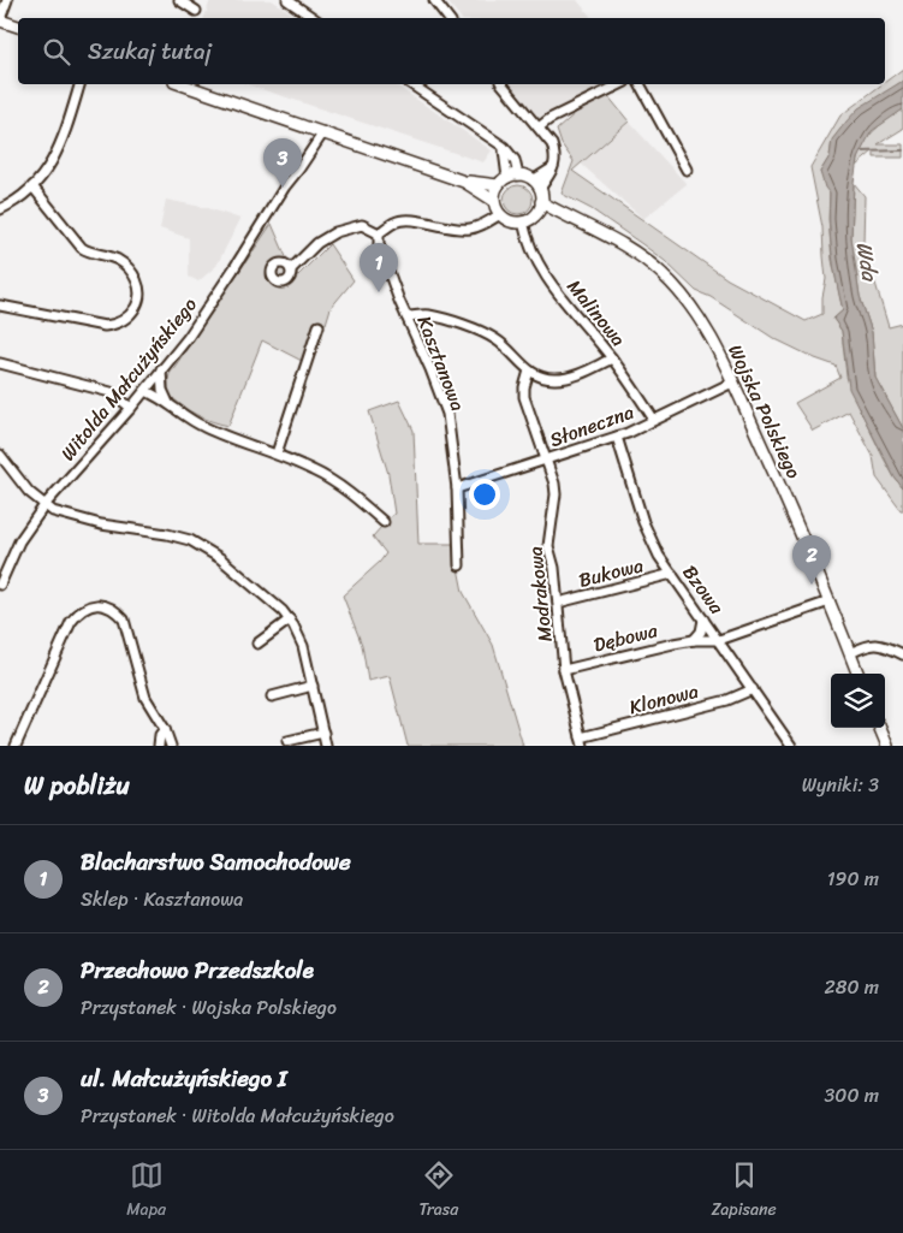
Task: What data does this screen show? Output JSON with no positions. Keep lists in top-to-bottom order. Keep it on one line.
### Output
{"streets":{"street":["Malinowa","Kasztanowa","Witolda Małcużyńskiego","Wojska Polskiego","Słoneczna","Bukowa","Bzowa","Modrakowa","Dębowa","Klonowa"]},"crossings":[["Malinowa","Wojska Polskiego"],["Malinowa","Słoneczna"],["Kasztanowa","Słoneczna"],["Wojska Polskiego","Słoneczna"],["Wojska Polskiego","Dębowa"],["Słoneczna","Bzowa"],["Słoneczna","Modrakowa"],["Bukowa","Bzowa"],["Bukowa","Modrakowa"],["Bzowa","Dębowa"],["Bzowa","Klonowa"],["Modrakowa","Dębowa"],["Modrakowa","Klonowa"]],"water":["Wda"],"page":{"search":"Szukaj tutaj","pins":["3","1","2"],"heading":["W pobliżu","Wyniki: 3"],"list":[{"mark":"1","name":"Blacharstwo Samochodowe","note":"Sklep · Kasztanowa","value":"190 m"},{"mark":"2","name":"Przechowo Przedszkole","note":"Przystanek · Wojska Polskiego","value":"280 m"},{"mark":"3","name":"ul. Małcużyńskiego I","note":"Przystanek · Witolda Małcużyńskiego","value":"300 m"}],"nav":["Mapa","Trasa","Zapisane"]}}
